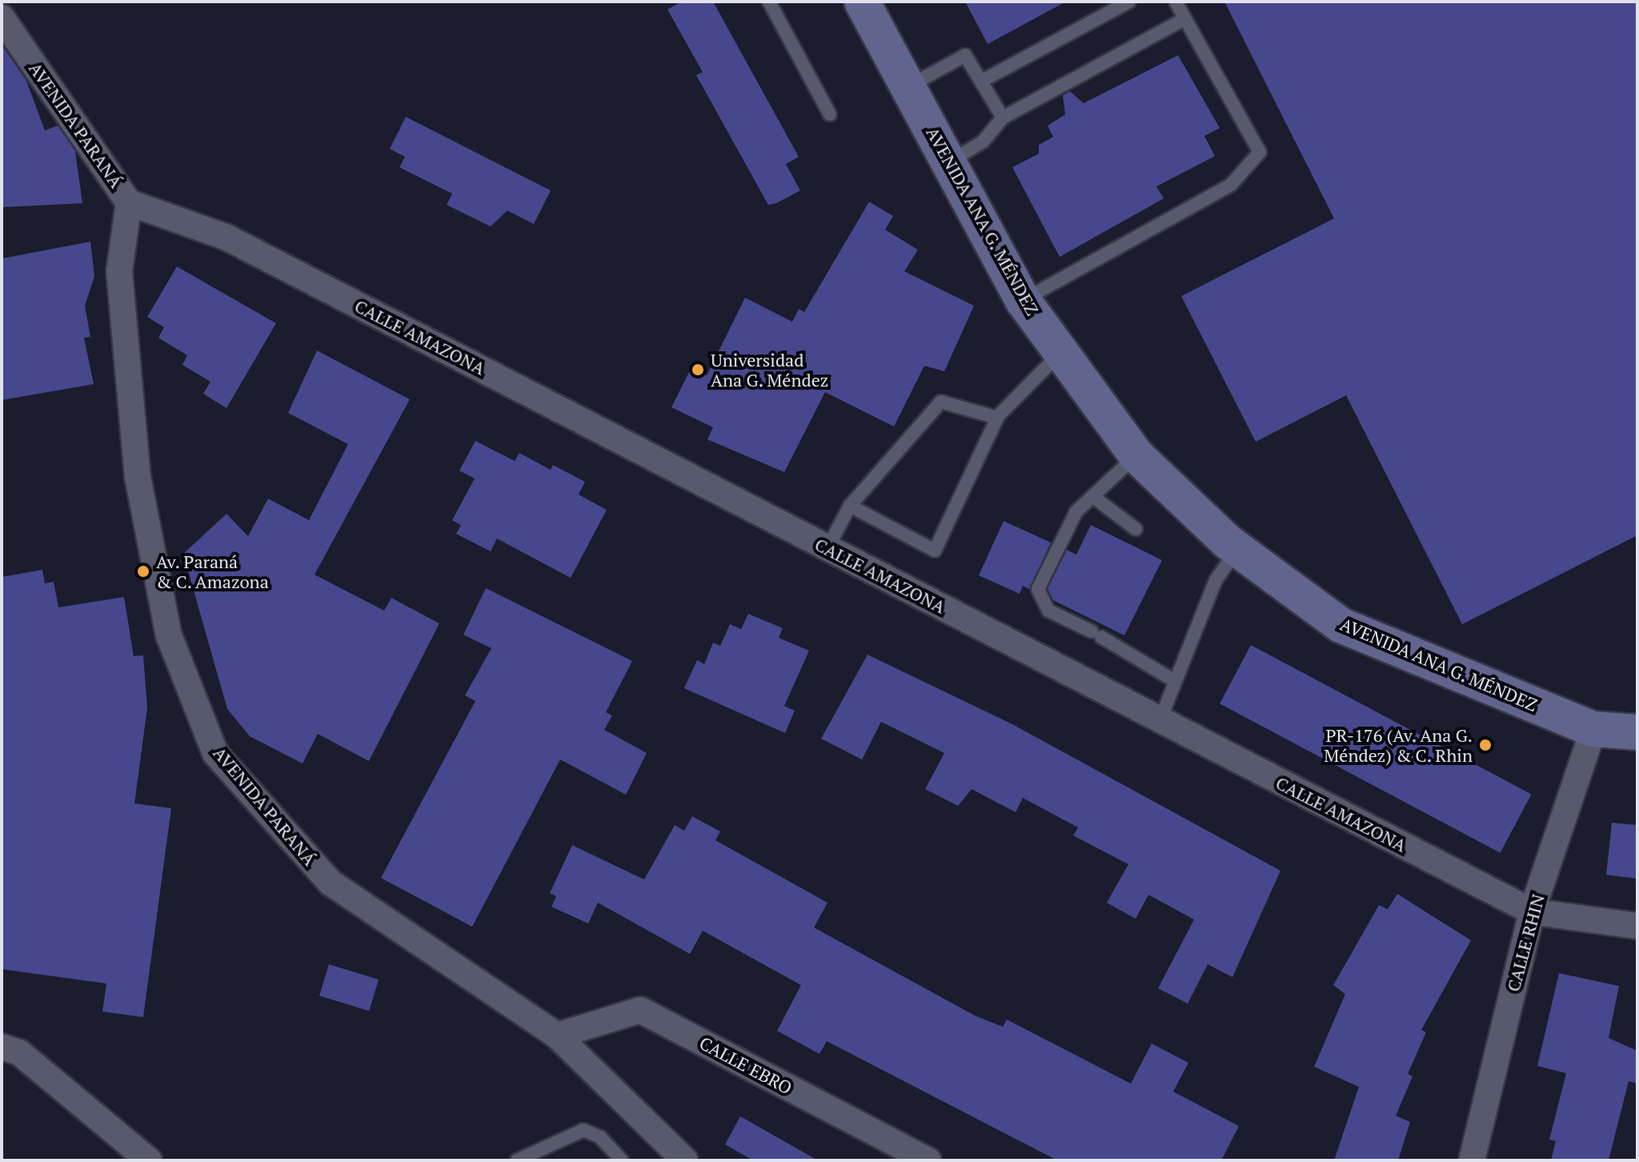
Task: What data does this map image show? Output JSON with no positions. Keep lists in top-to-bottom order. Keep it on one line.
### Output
{"streets":{"main road":["AVENIDA ANA G. MÉNDEZ"],"street":["AVENIDA PARANÁ","CALLE AMAZONA","CALLE RHIN","CALLE EBRO"]},"crossings":[["AVENIDA PARANÁ","CALLE AMAZONA"],["AVENIDA PARANÁ","CALLE EBRO"],["AVENIDA ANA G. MÉNDEZ","CALLE RHIN"],["CALLE AMAZONA","CALLE RHIN"]],"places":["Universidad Ana G. Méndez","Av. Paraná & C. Amazona","PR-176 (Av. Ana G. Méndez) & C. Rhin"]}
